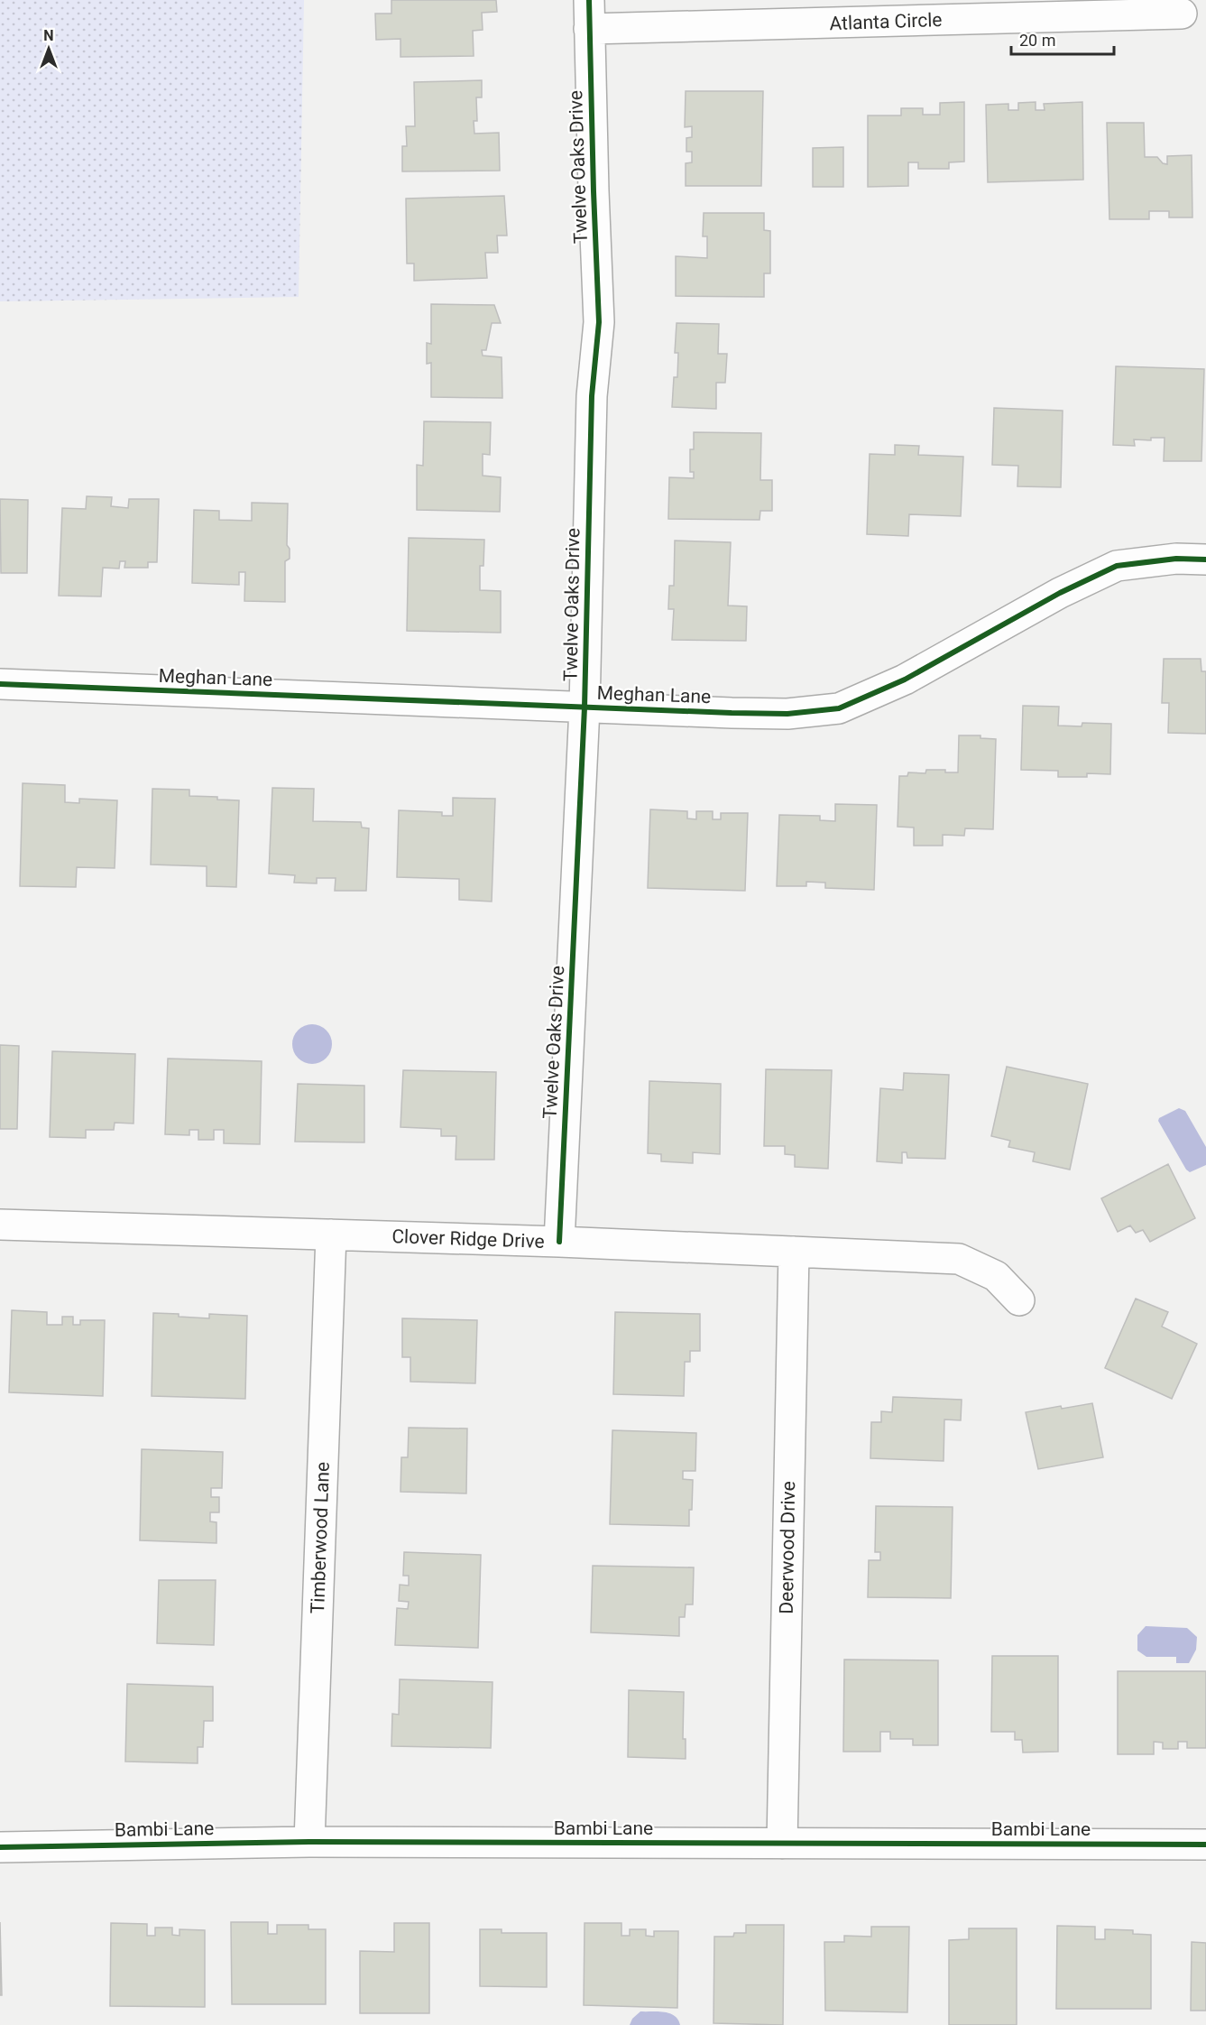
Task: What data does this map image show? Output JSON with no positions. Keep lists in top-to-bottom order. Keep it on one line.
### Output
{"streets":{"street":["Atlanta Circle","Twelve Oaks Drive","Meghan Lane","Clover Ridge Drive","Timberwood Lane","Deerwood Drive","Bambi Lane"]},"crossings":[["Atlanta Circle","Twelve Oaks Drive"],["Twelve Oaks Drive","Meghan Lane"],["Twelve Oaks Drive","Clover Ridge Drive"],["Clover Ridge Drive","Timberwood Lane"],["Clover Ridge Drive","Deerwood Drive"],["Timberwood Lane","Bambi Lane"],["Deerwood Drive","Bambi Lane"]],"scale_bar":"20 m","north":"top"}
